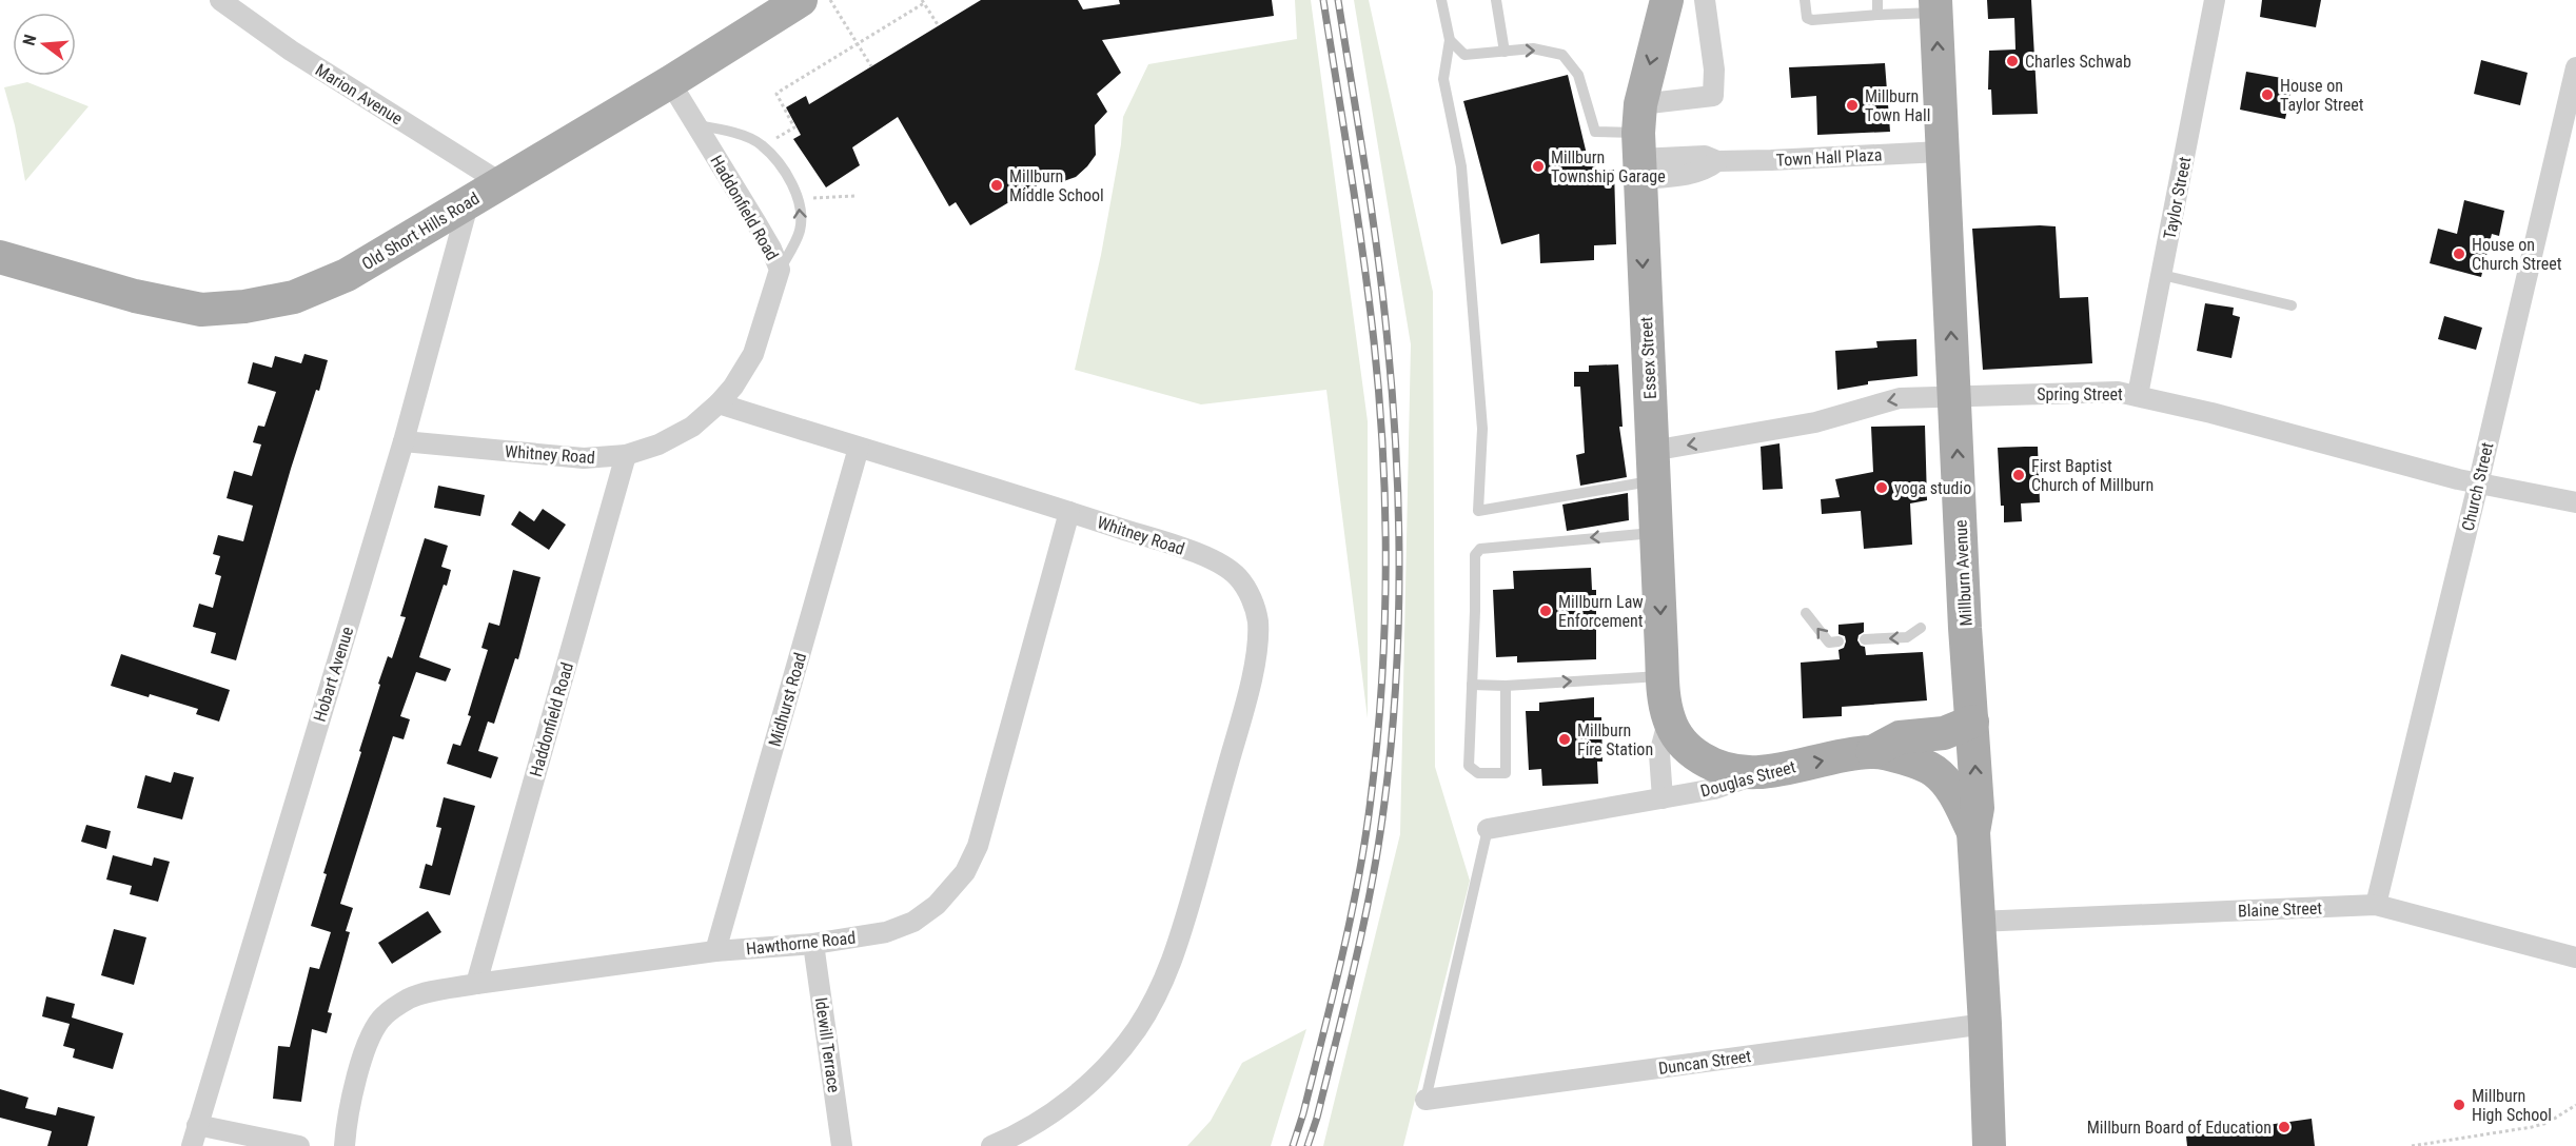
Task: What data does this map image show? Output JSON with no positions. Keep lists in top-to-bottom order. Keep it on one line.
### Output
{"streets":{"main road":["Old Short Hills Road","Essex Street","Millburn Avenue","Douglas Street"],"street":["Marion Avenue","Town Hall Plaza","Taylor Street","Haddonfield Road","Spring Street","Whitney Road","Church Street","Hobart Avenue","Midhurst Road","Blaine Street","Hawthorne Road","Idewill Terrace","Duncan Street"]},"crossings":[["Marion Avenue","Old Short Hills Road"],["Town Hall Plaza","Essex Street"],["Town Hall Plaza","Millburn Avenue"],["Taylor Street","Spring Street"],["Haddonfield Road","Old Short Hills Road"],["Haddonfield Road","Whitney Road"],["Haddonfield Road","Hawthorne Road"],["Old Short Hills Road","Hobart Avenue"],["Essex Street","Spring Street"],["Essex Street","Douglas Street"],["Spring Street","Church Street"],["Spring Street","Millburn Avenue"],["Whitney Road","Hobart Avenue"],["Whitney Road","Midhurst Road"],["Whitney Road","Hawthorne Road"],["Church Street","Blaine Street"],["Millburn Avenue","Douglas Street"],["Millburn Avenue","Blaine Street"],["Millburn Avenue","Duncan Street"],["Midhurst Road","Hawthorne Road"],["Hawthorne Road","Idewill Terrace"]],"one_way":["Essex Street","Millburn Avenue"],"places":["Charles Schwab","House on Taylor Street","Millburn Town Hall","Millburn Township Garage","Millburn Middle School","House on Church Street","First Baptist Church of Millburn","yoga studio","Millburn Law Enforcement","Millburn Fire Station","Millburn High School","Millburn Board of Education"],"north":"left"}
